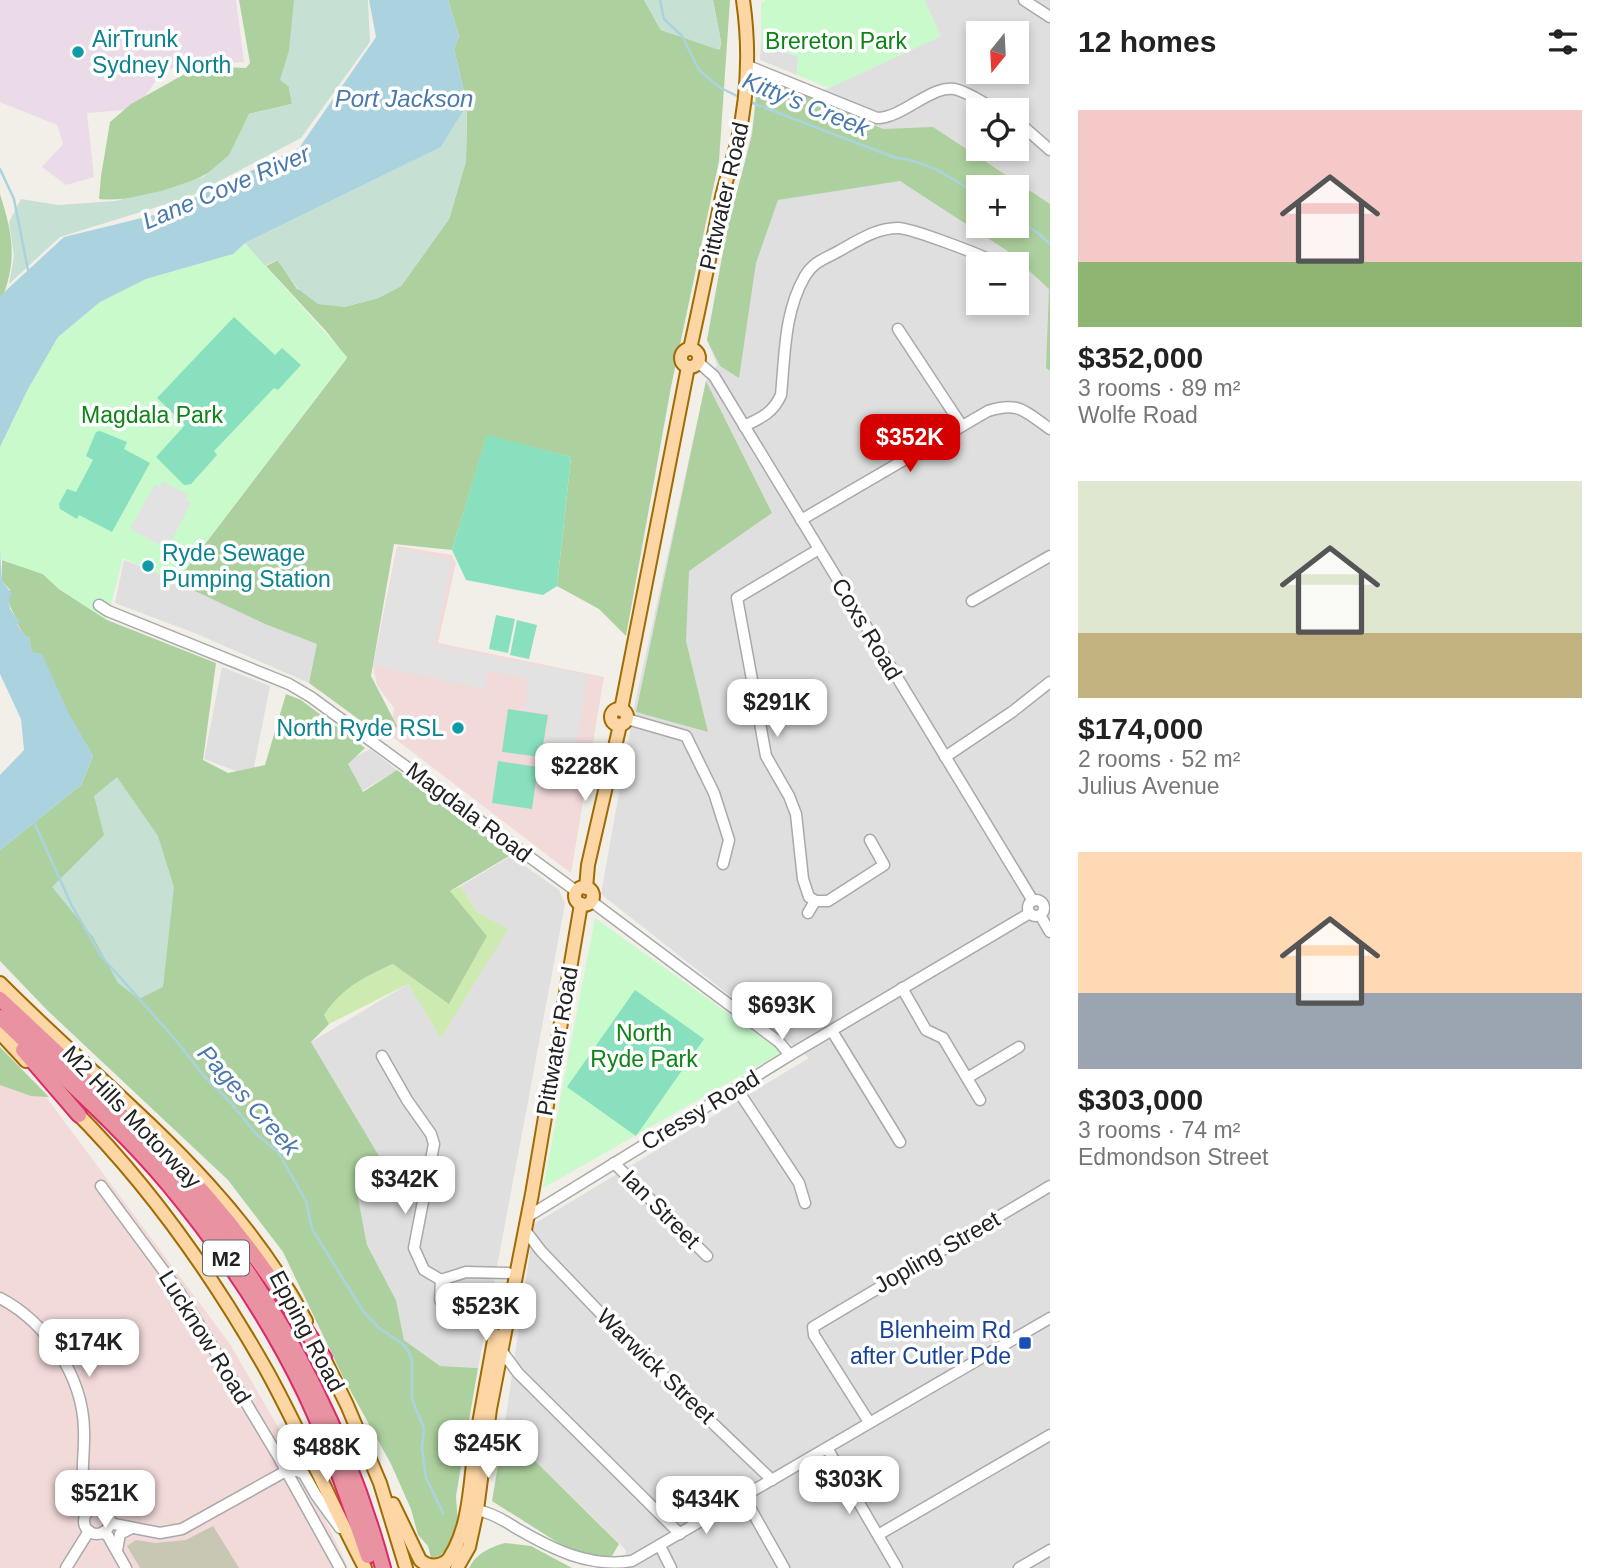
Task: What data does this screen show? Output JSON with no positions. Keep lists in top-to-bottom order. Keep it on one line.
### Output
{"streets":{"highway":["M2 Hills Motorway","M2"],"main road":["Pittwater Road","Epping Road"],"street":["Coxs Road","Magdala Road","Cressy Road","Ian Street","Jopling Street","Lucknow Road","Warwick Street"]},"crossings":[["Pittwater Road","Coxs Road"],["Pittwater Road","Cressy Road"],["Pittwater Road","Warwick Street"],["Cressy Road","Ian Street"],["Cressy Road","Warwick Street"],["M2 Hills Motorway","M2"],["M2","Epping Road"]],"water":["Port Jackson","Kitty's Creek","Lane Cove River","Pages Creek"],"parks":["Brereton Park","Magdala Park","North Ryde Park"],"places":{"other":["AirTrunk Sydney North","Ryde Sewage Pumping Station","North Ryde RSL"],"transit":["Blenheim Rd after Cutler Pde"]},"north":"bottom","page":{"heading":"12 homes","map_buttons":["+","−"],"list":[{"name":"$352,000","note":"3 rooms · 89 m² · Wolfe Road"},{"name":"$174,000","note":"2 rooms · 52 m² · Julius Avenue"},{"name":"$303,000","note":"3 rooms · 74 m² · Edmondson Street"}],"price":["$352K","$291K","$228K","$693K","$342K","$523K","$174K","$245K","$488K","$303K","$521K","$434K"]}}
